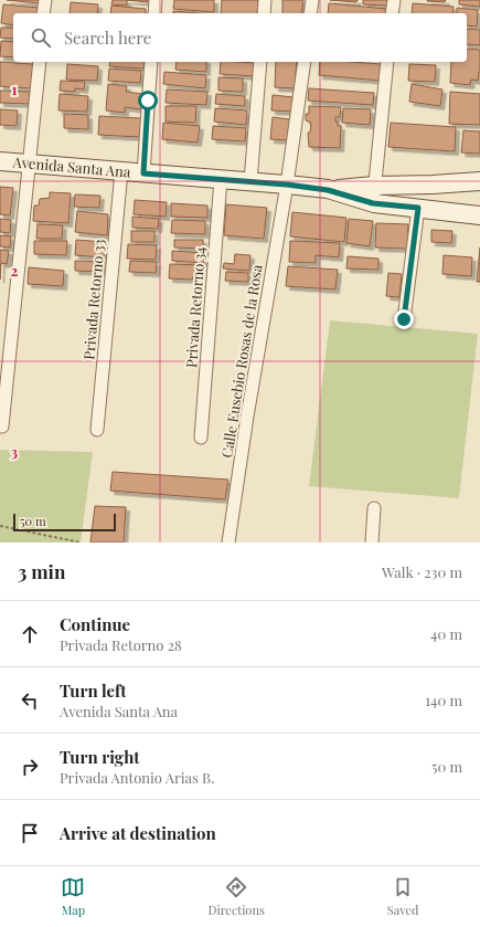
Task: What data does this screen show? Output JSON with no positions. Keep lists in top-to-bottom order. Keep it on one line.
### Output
{"streets":{"main road":["Avenida Santa Ana"],"street":["Privada Retorno 33","Privada Retorno 34","Calle Eusebio Rosas de la Rosa"]},"crossings":[["Avenida Santa Ana","Privada Retorno 33"],["Avenida Santa Ana","Privada Retorno 34"],["Avenida Santa Ana","Calle Eusebio Rosas de la Rosa"]],"scale_bar":"50 m","page":{"search":"Search here","scale":"50 m","heading":["3 min","Walk · 230 m"],"list":[["Continue","Privada Retorno 28","40 m"],["Turn left","Avenida Santa Ana","140 m"],["Turn right","Privada Antonio Arias B.","50 m"],"Arrive at destination"],"nav":["Map","Directions","Saved"]},"grid":{"rows":["1","2","3"]}}
